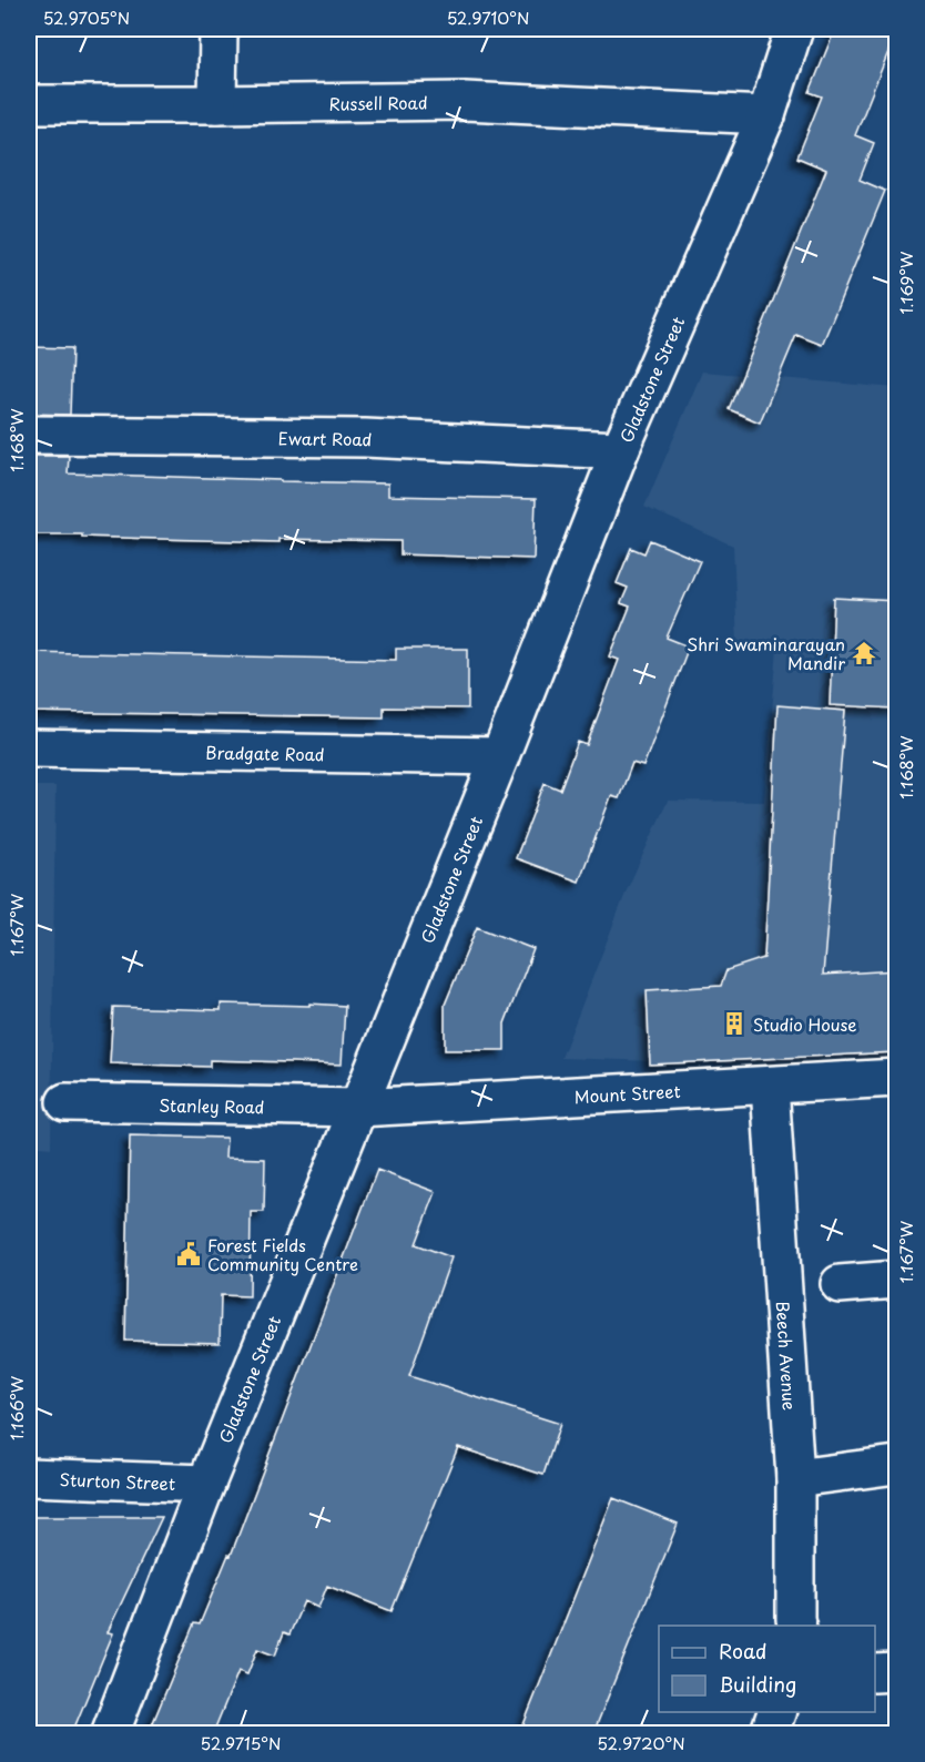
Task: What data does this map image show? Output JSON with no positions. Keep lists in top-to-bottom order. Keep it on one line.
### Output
{"streets":{"street":["Russell Road","Gladstone Street","Ewart Road","Bradgate Road","Mount Street","Stanley Road","Beech Avenue","Sturton Street"]},"crossings":[["Russell Road","Gladstone Street"],["Gladstone Street","Ewart Road"],["Gladstone Street","Bradgate Road"],["Gladstone Street","Mount Street"],["Gladstone Street","Stanley Road"],["Gladstone Street","Sturton Street"],["Mount Street","Stanley Road"],["Mount Street","Beech Avenue"]],"places":{"temple":["Shri Swaminarayan Mandir"],"building":["Studio House"],"public building":["Forest Fields Community Centre"]},"legend":["Road","Building"],"coordinates":["52.9705°N","52.9710°N","1.169°W","1.168°W","1.167°W","1.166°W","52.9715°N","52.9720°N"]}
